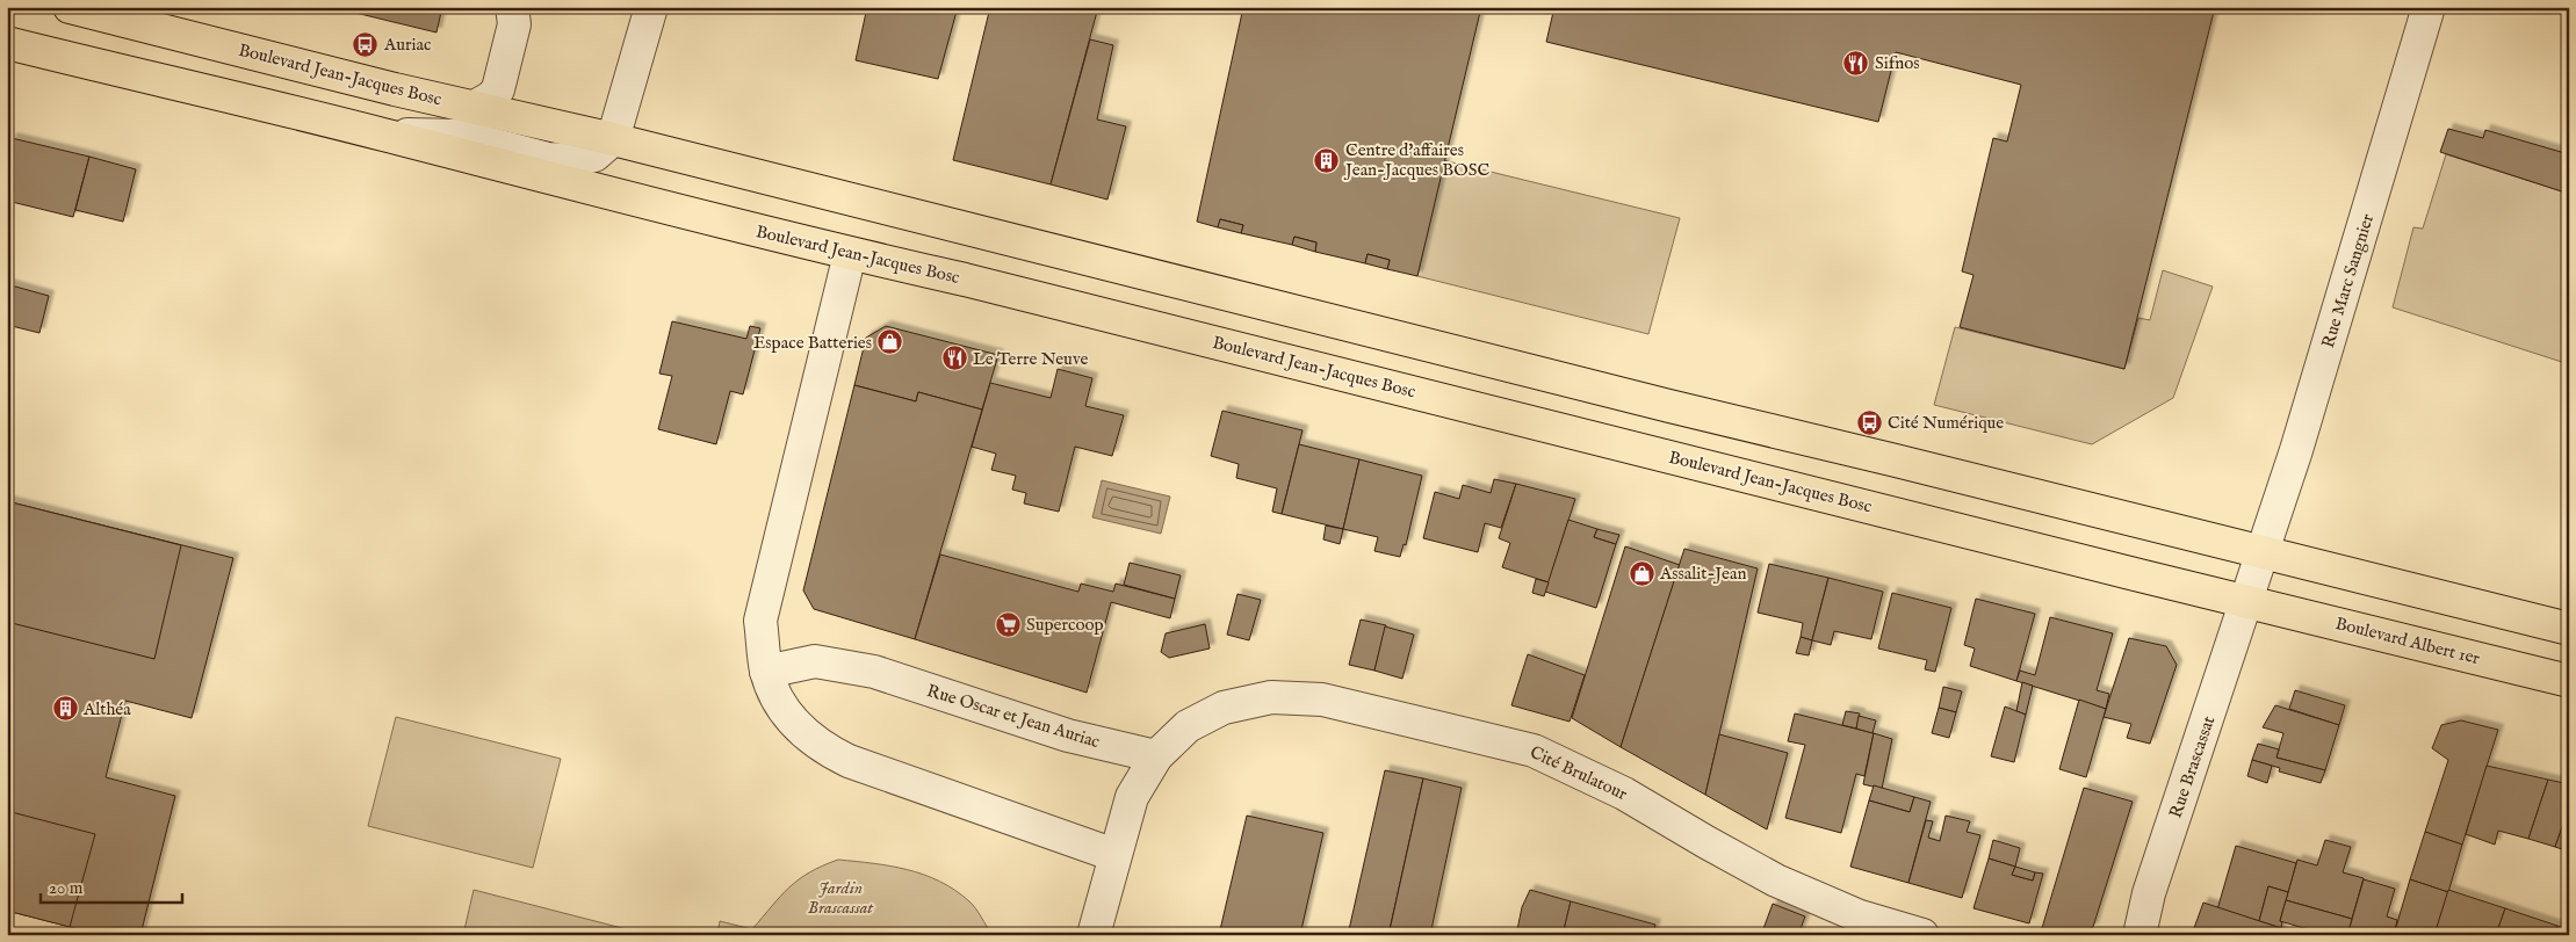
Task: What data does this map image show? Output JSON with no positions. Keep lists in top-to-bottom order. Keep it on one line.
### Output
{"streets":{"main road":["Boulevard Jean-Jacques Bosc","Boulevard Albert 1er"],"street":["Rue Marc Sangnier","Rue Oscar et Jean Auriac","Rue Brascassat","Cité Brulatour"]},"crossings":[["Boulevard Jean-Jacques Bosc","Rue Marc Sangnier"],["Boulevard Jean-Jacques Bosc","Boulevard Albert 1er"],["Boulevard Jean-Jacques Bosc","Rue Brascassat"],["Rue Marc Sangnier","Boulevard Albert 1er"],["Rue Marc Sangnier","Rue Brascassat"],["Boulevard Albert 1er","Rue Brascassat"],["Rue Oscar et Jean Auriac","Cité Brulatour"]],"parks":["Jardin Brascassat"],"places":{"bus stop":["Auriac","Cité Numérique"],"restaurant":["Sifnos","Le Terre Neuve"],"building":["Centre d'affaires Jean-Jacques BOSC","Althéa"],"shop":["Espace Batteries","Assalit-Jean"],"supermarket":["Supercoop"]},"scale_bar":"20 m"}
